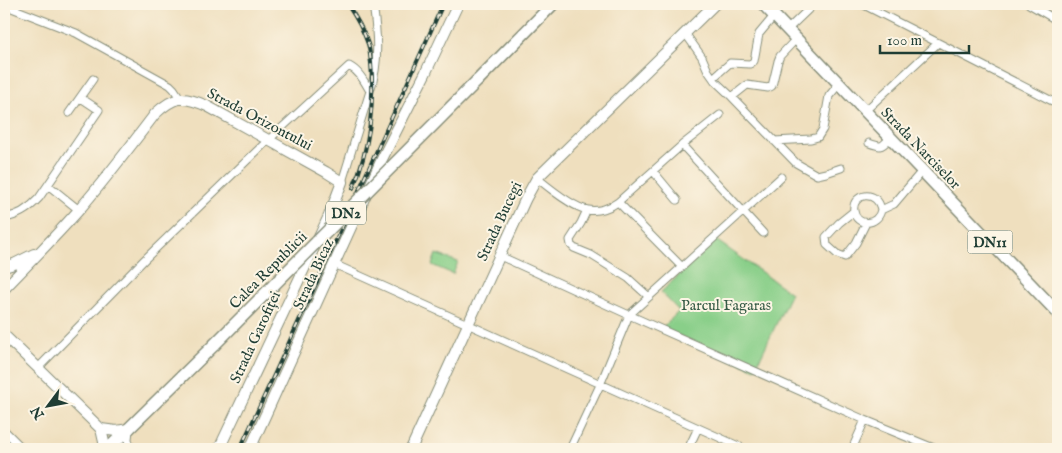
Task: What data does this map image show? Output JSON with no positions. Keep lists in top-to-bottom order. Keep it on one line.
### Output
{"streets":{"main road":["Strada Narciselor","DN2","DN11","Calea Republicii"],"street":["Strada Orizontului","Strada Bucegi","Strada Bicaz","Strada Garofiței"]},"crossings":[["Strada Orizontului","Strada Garofiței"]],"parks":["Parcul Fagaras"],"scale_bar":"100 m","north":"bottom left"}
